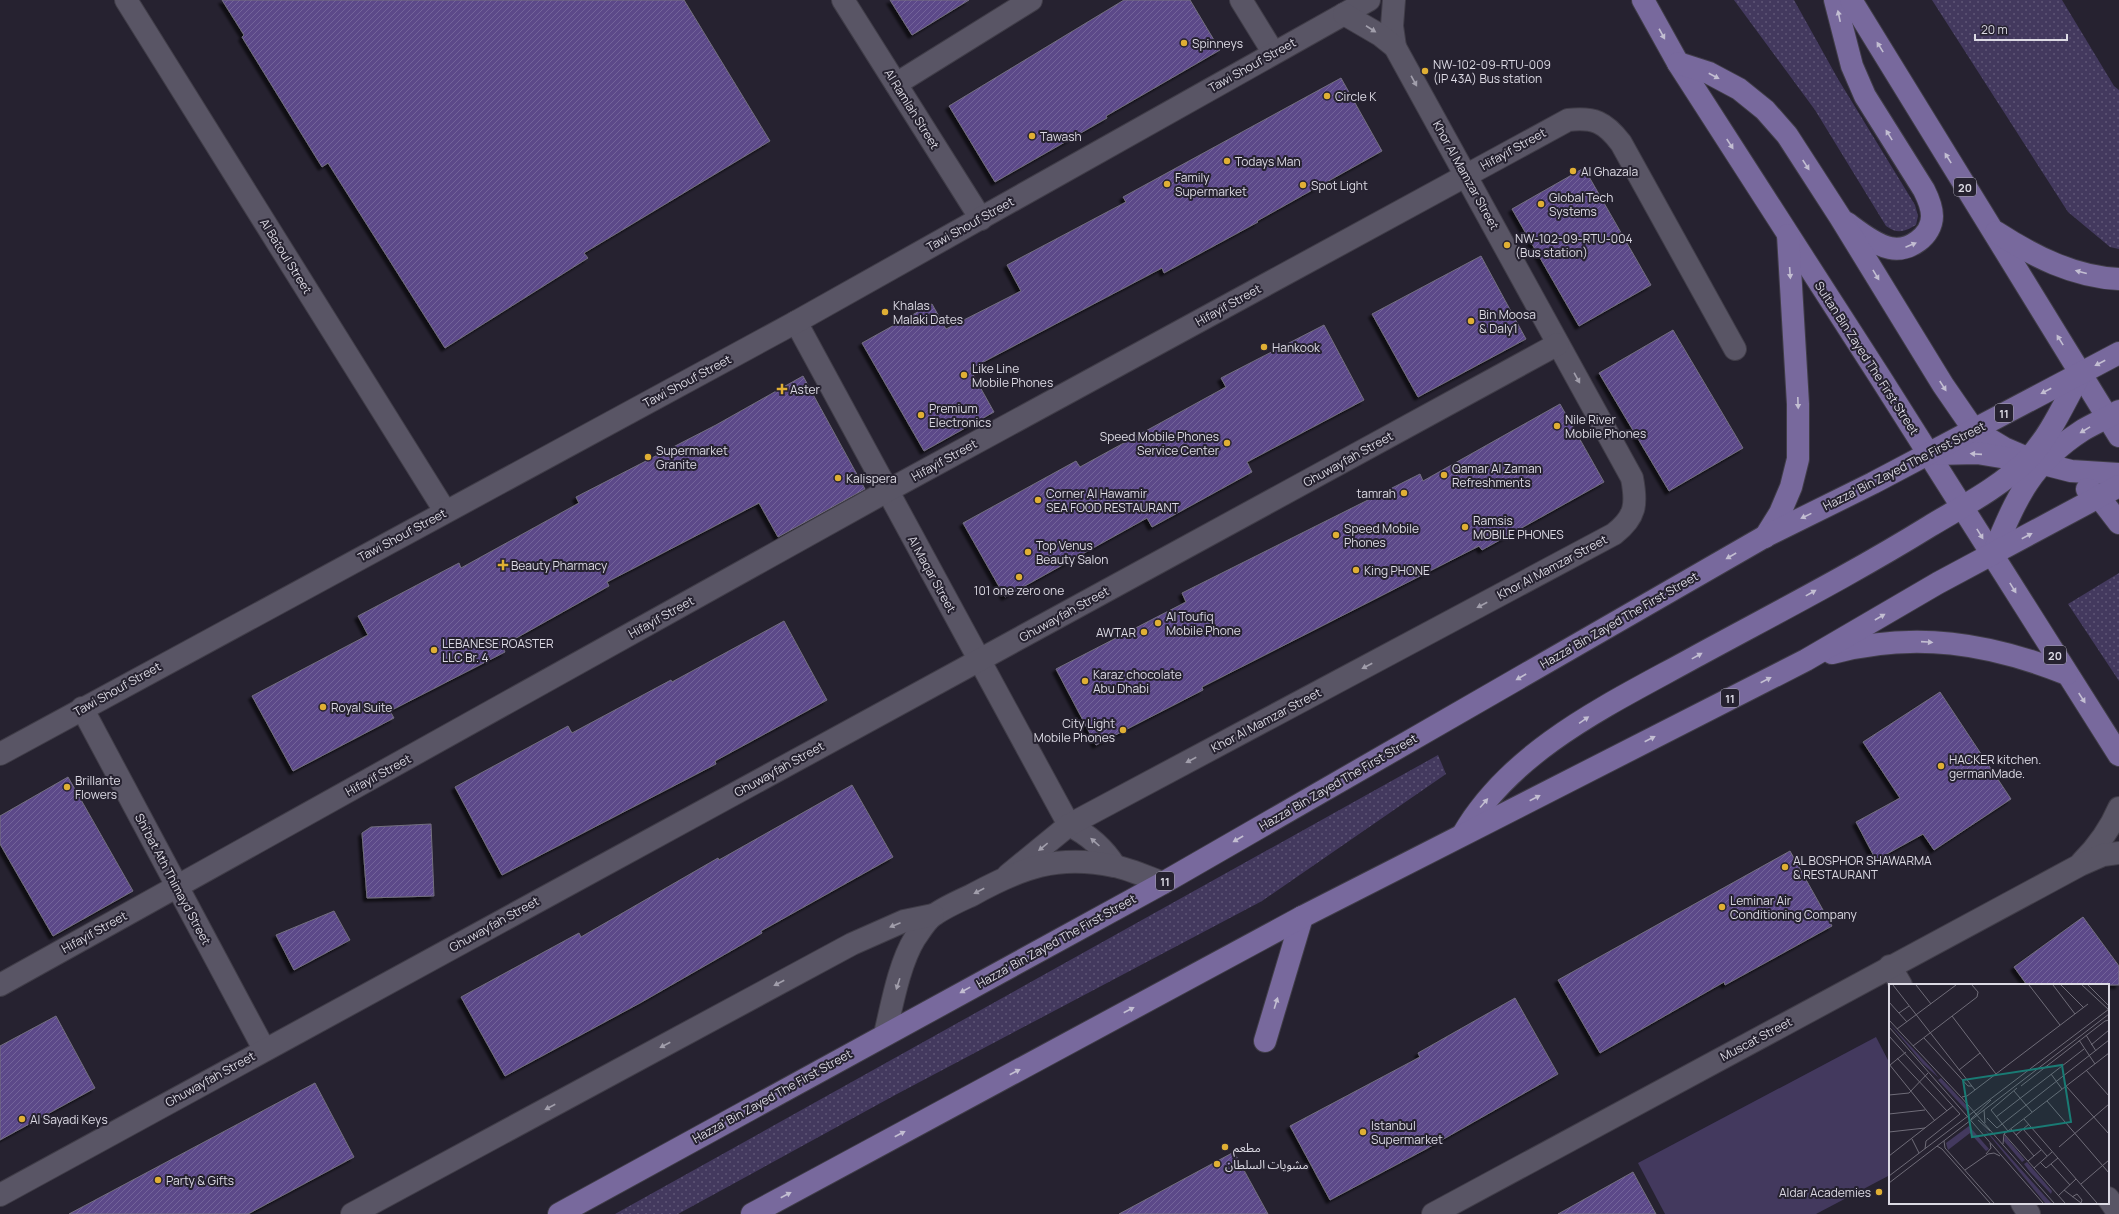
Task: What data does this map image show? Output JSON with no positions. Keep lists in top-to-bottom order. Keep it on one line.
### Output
{"streets":{"main road":["20","Sultan Bin Zayed The First Street","11","Hazza' Bin Zayed The First Street"],"street":["Tawi Shouf Street","Al Ramlah Street","Hifayif Street","Khor Al Mamzar Street","Al Batoul Street","Ghuwayfah Street","Al Maqar Street","Shi'bat Ath Thimayd Street","Muscat Street"]},"crossings":[["Tawi Shouf Street","Al Ramlah Street"],["Tawi Shouf Street","Khor Al Mamzar Street"],["Tawi Shouf Street","Al Batoul Street"],["Tawi Shouf Street","Al Maqar Street"],["Tawi Shouf Street","Shi'bat Ath Thimayd Street"],["Hifayif Street","Khor Al Mamzar Street"],["Hifayif Street","Al Maqar Street"],["Hifayif Street","Shi'bat Ath Thimayd Street"],["Khor Al Mamzar Street","Ghuwayfah Street"],["Khor Al Mamzar Street","Al Maqar Street"],["20","Hazza' Bin Zayed The First Street"],["Sultan Bin Zayed The First Street","11"],["Sultan Bin Zayed The First Street","Hazza' Bin Zayed The First Street"],["Ghuwayfah Street","Al Maqar Street"],["Ghuwayfah Street","Shi'bat Ath Thimayd Street"]],"places":{"other":["Spinneys","NW-102-09-RTU-009 (IP 43A) Bus station","Circle K","Tawash","Todays Man","Al Ghazala","Family Supermarket","Spot Light","Global Tech Systems","NW-102-09-RTU-004 (Bus station)","Khalas Malaki Dates","Bin Moosa & Daly1","Hankook","Like Line Mobile Phones","Premium Electronics","Nile River Mobile Phones","Speed Mobile Phones Service Center","Supermarket Granite","Qamar Al Zaman Refreshments","Kalispera","tamrah","Corner Al Hawamir SEA FOOD RESTAURANT","Ramsis MOBILE PHONES","Speed Mobile Phones","Top Venus Beauty Salon","King PHONE","101 one zero one","Al Toufiq Mobile Phone","AWTAR","LEBANESE ROASTER LLC Br. 4","Karaz chocolate Abu Dhabi","Royal Suite","City Light Mobile Phones","HACKER kitchen. germanMade.","Brillante Flowers","AL BOSPHOR SHAWARMA & RESTAURANT","Leminar Air Conditioning Company","Al Sayadi Keys","Istanbul Supermarket","مطعم","مشويات السلطان","Party & Gifts","Aldar Academies"],"health":["Aster","Beauty Pharmacy"]},"scale_bar":"20 m"}
